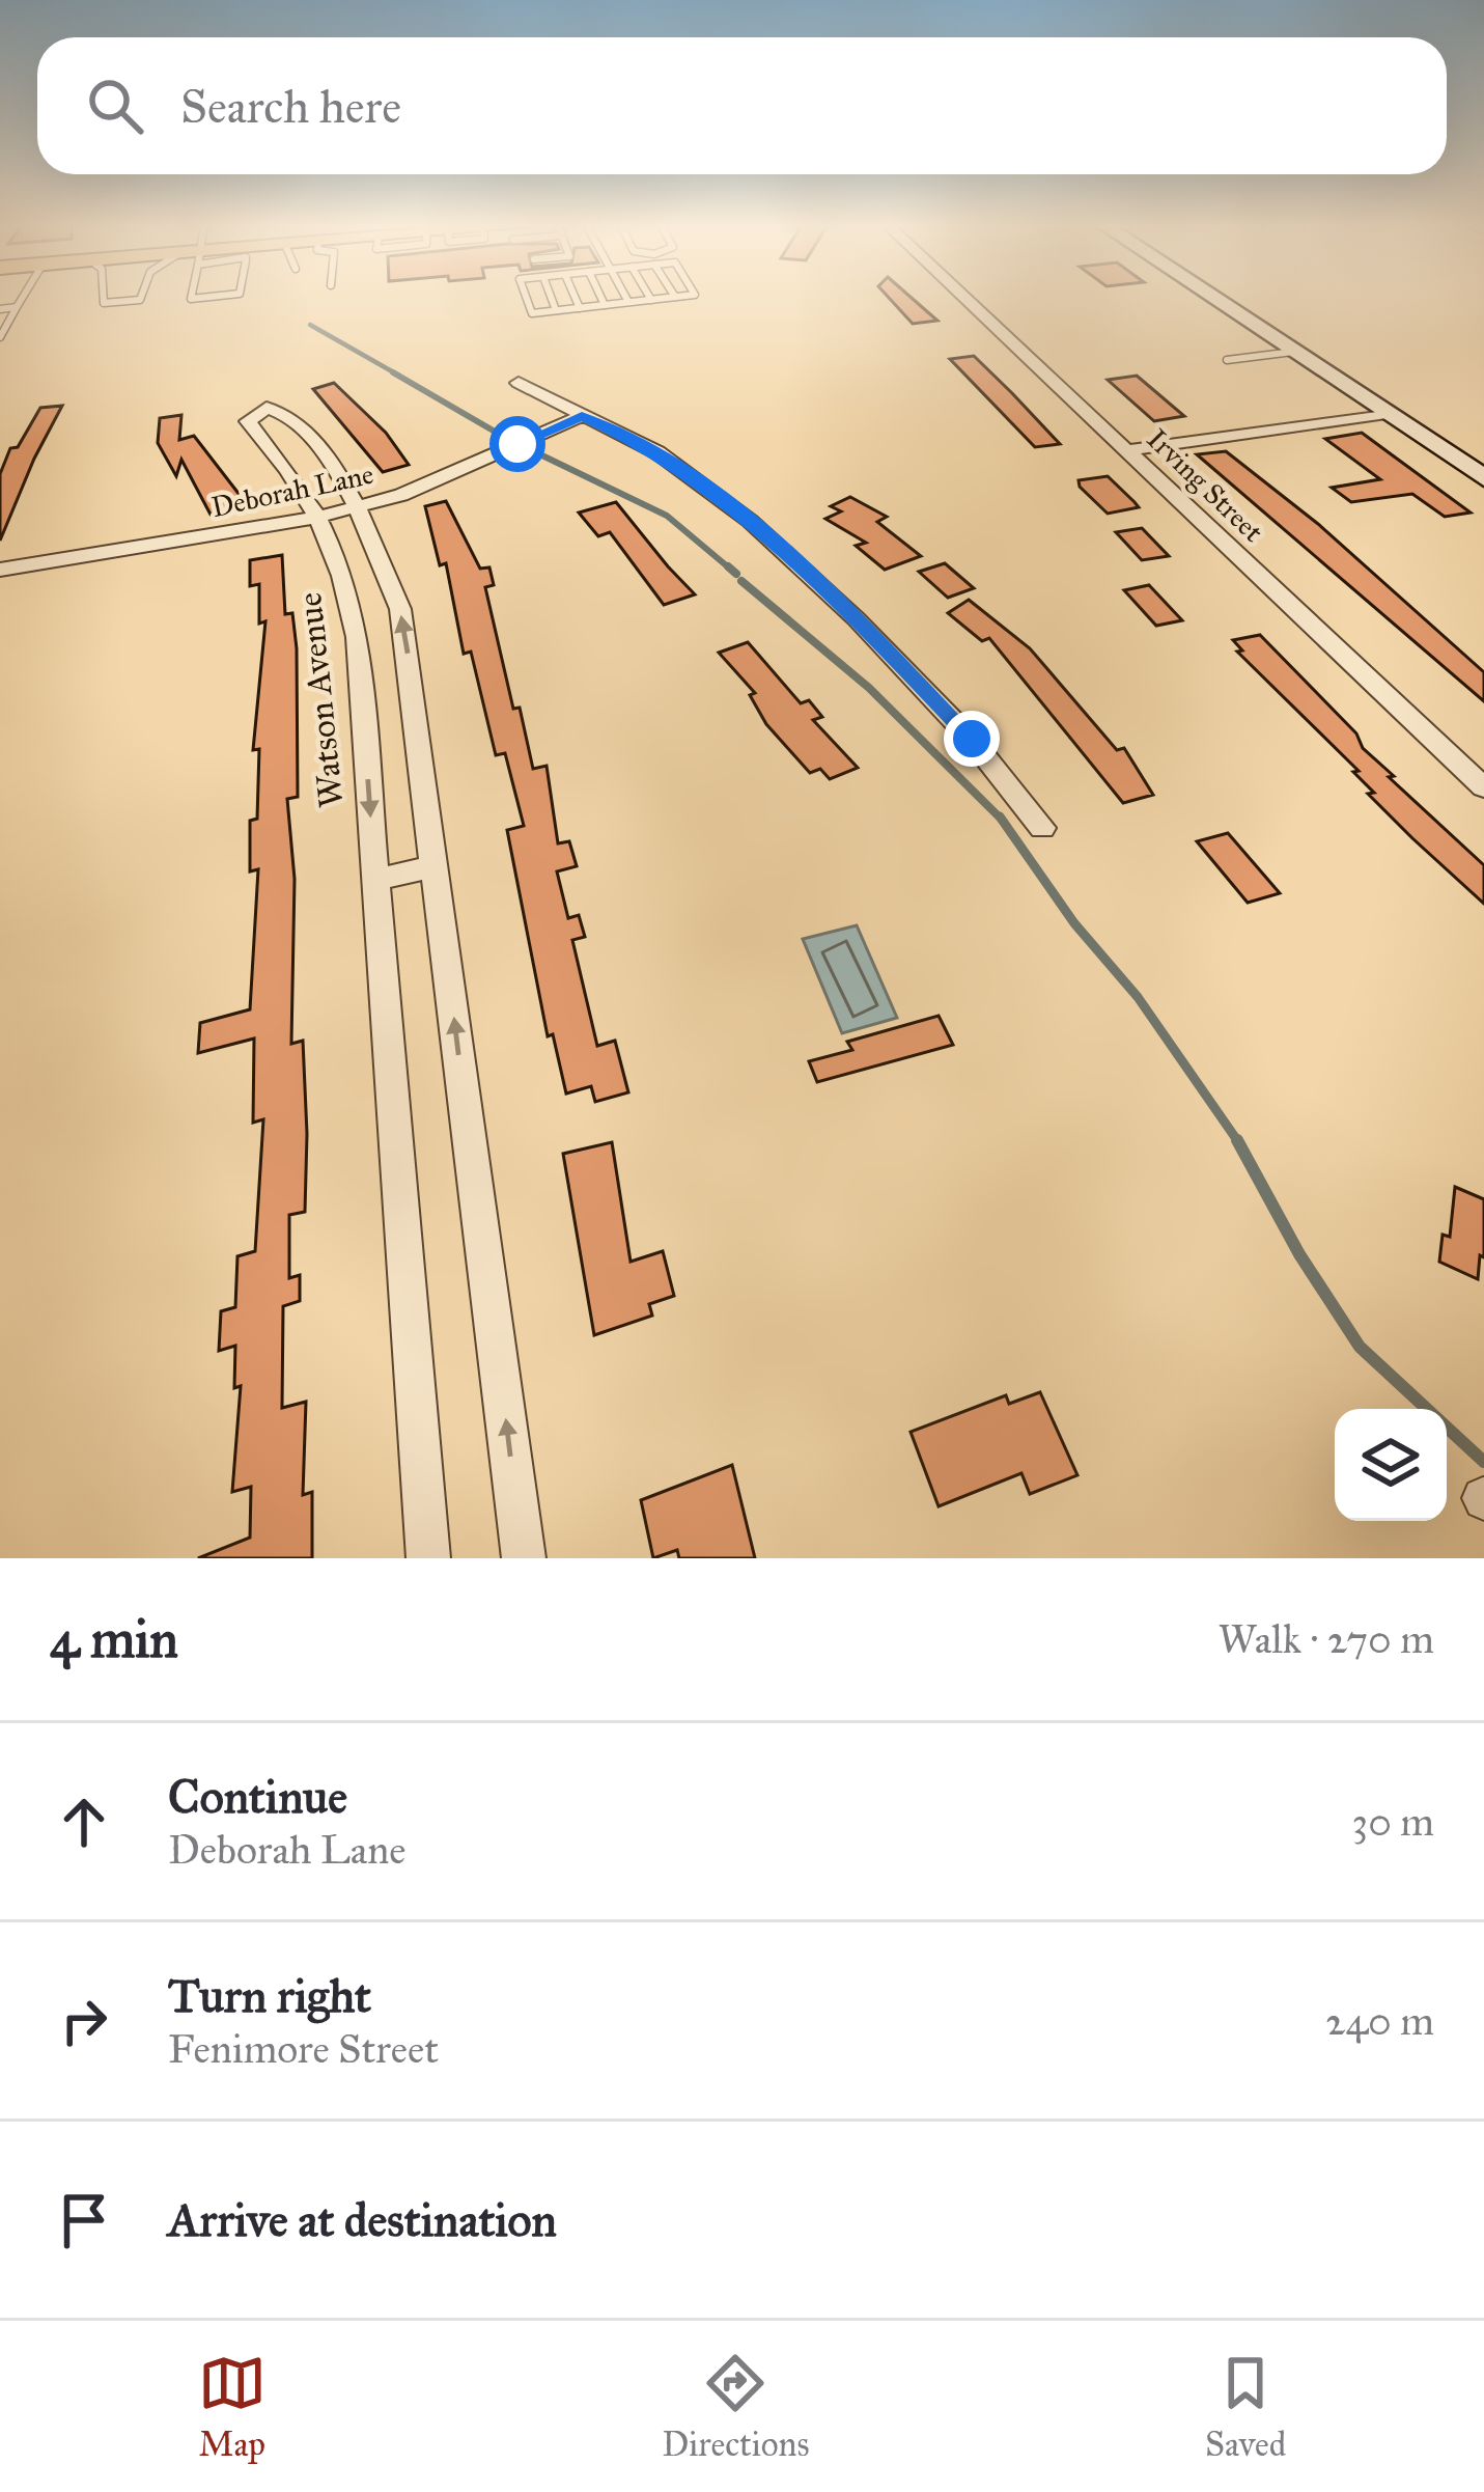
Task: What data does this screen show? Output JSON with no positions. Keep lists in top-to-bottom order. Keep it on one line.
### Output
{"streets":{"street":["Irving Street","Deborah Lane","Watson Avenue"]},"crossings":[["Deborah Lane","Watson Avenue"]],"page":{"search":"Search here","heading":["4 min","Walk · 270 m"],"list":[["Continue","Deborah Lane","30 m"],["Turn right","Fenimore Street","240 m"],"Arrive at destination"],"nav":["Map","Directions","Saved"]}}
